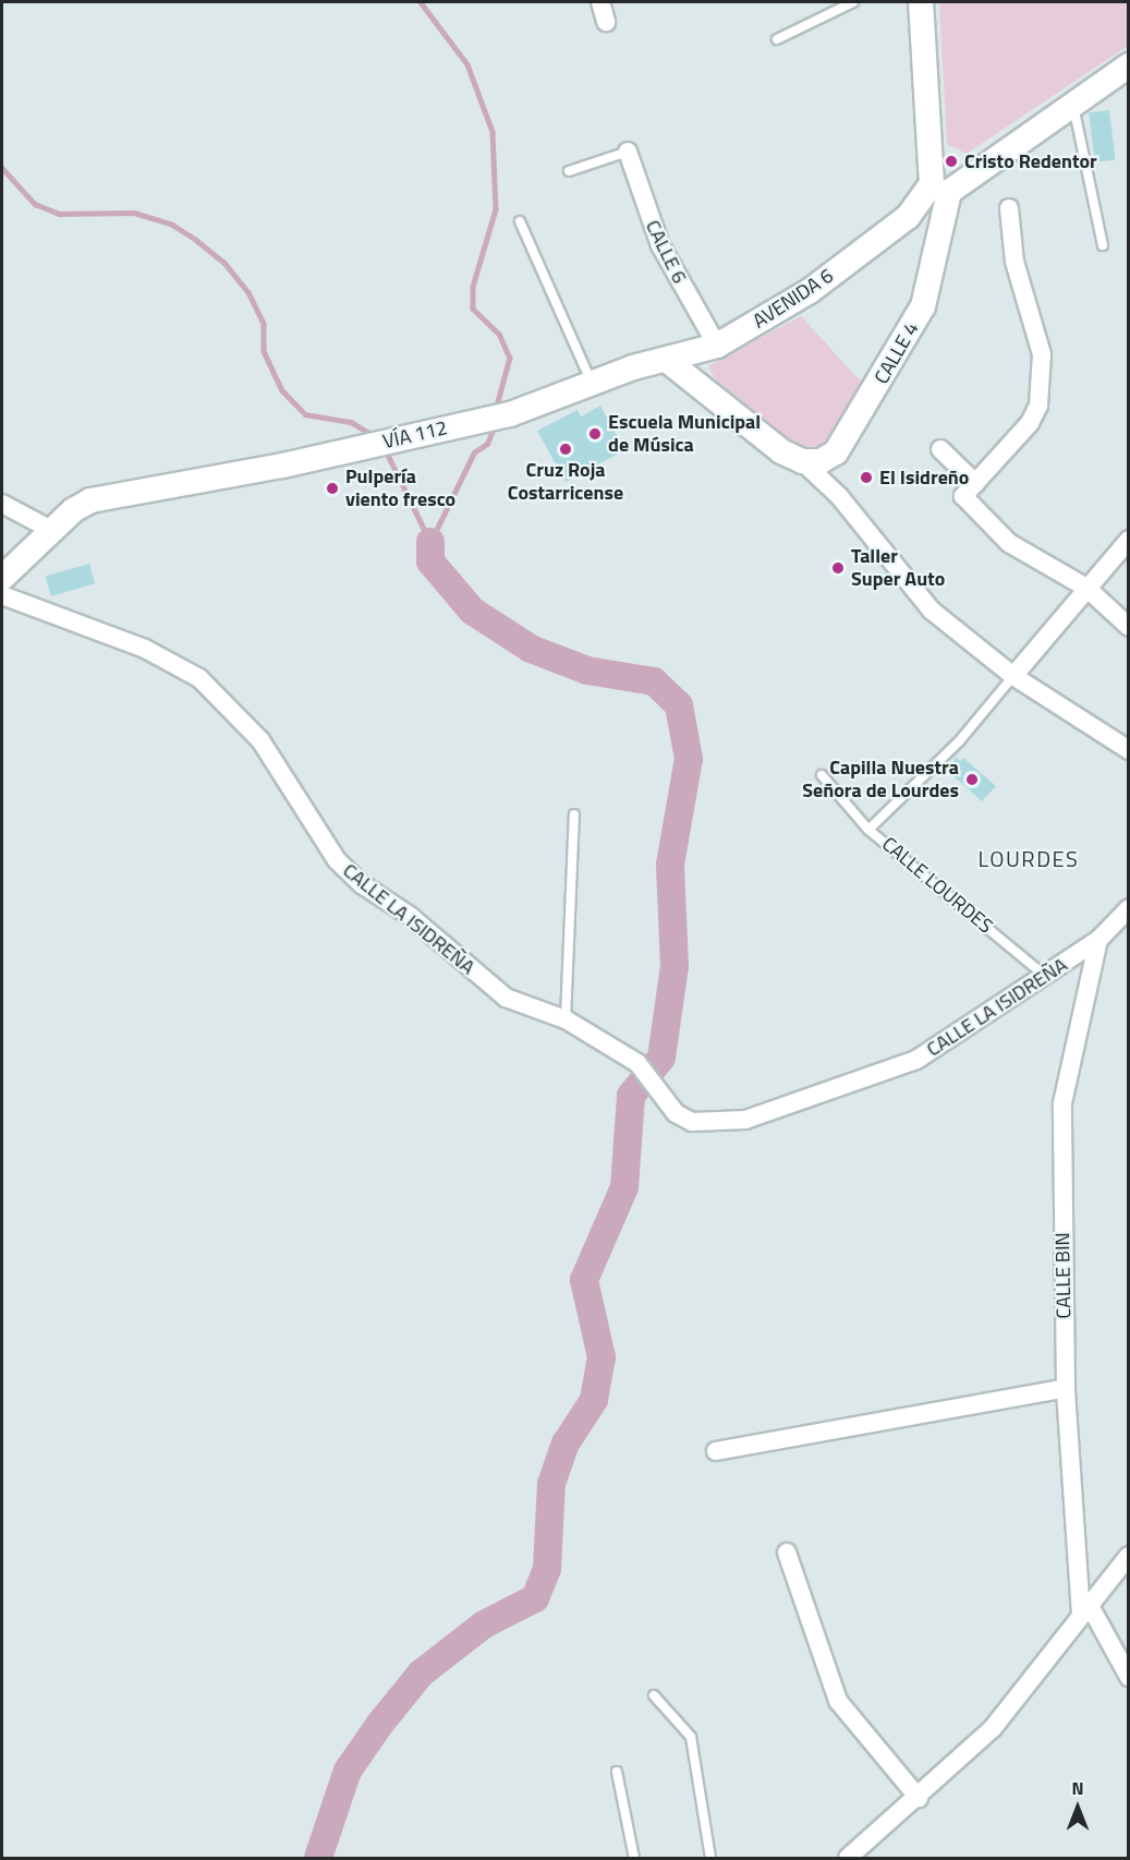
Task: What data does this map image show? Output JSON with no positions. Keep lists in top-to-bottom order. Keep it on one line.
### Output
{"streets":{"main road":["AVENIDA 6","CALLE 4","VÍA 112"],"street":["CALLE 6","CALLE LA ISIDREÑA","CALLE BIN"],"lane":["CALLE LOURDES"]},"crossings":[["CALLE 6","AVENIDA 6"],["AVENIDA 6","VÍA 112"],["CALLE LOURDES","CALLE LA ISIDREÑA"],["CALLE LA ISIDREÑA","CALLE BIN"]],"districts":["LOURDES"],"places":["Cristo Redentor","Escuela Municipal de Música","Cruz Roja Costarricense","El Isidreño","Pulpería viento fresco","Taller Super Auto","Capilla Nuestra Señora de Lourdes"],"north":"top"}
